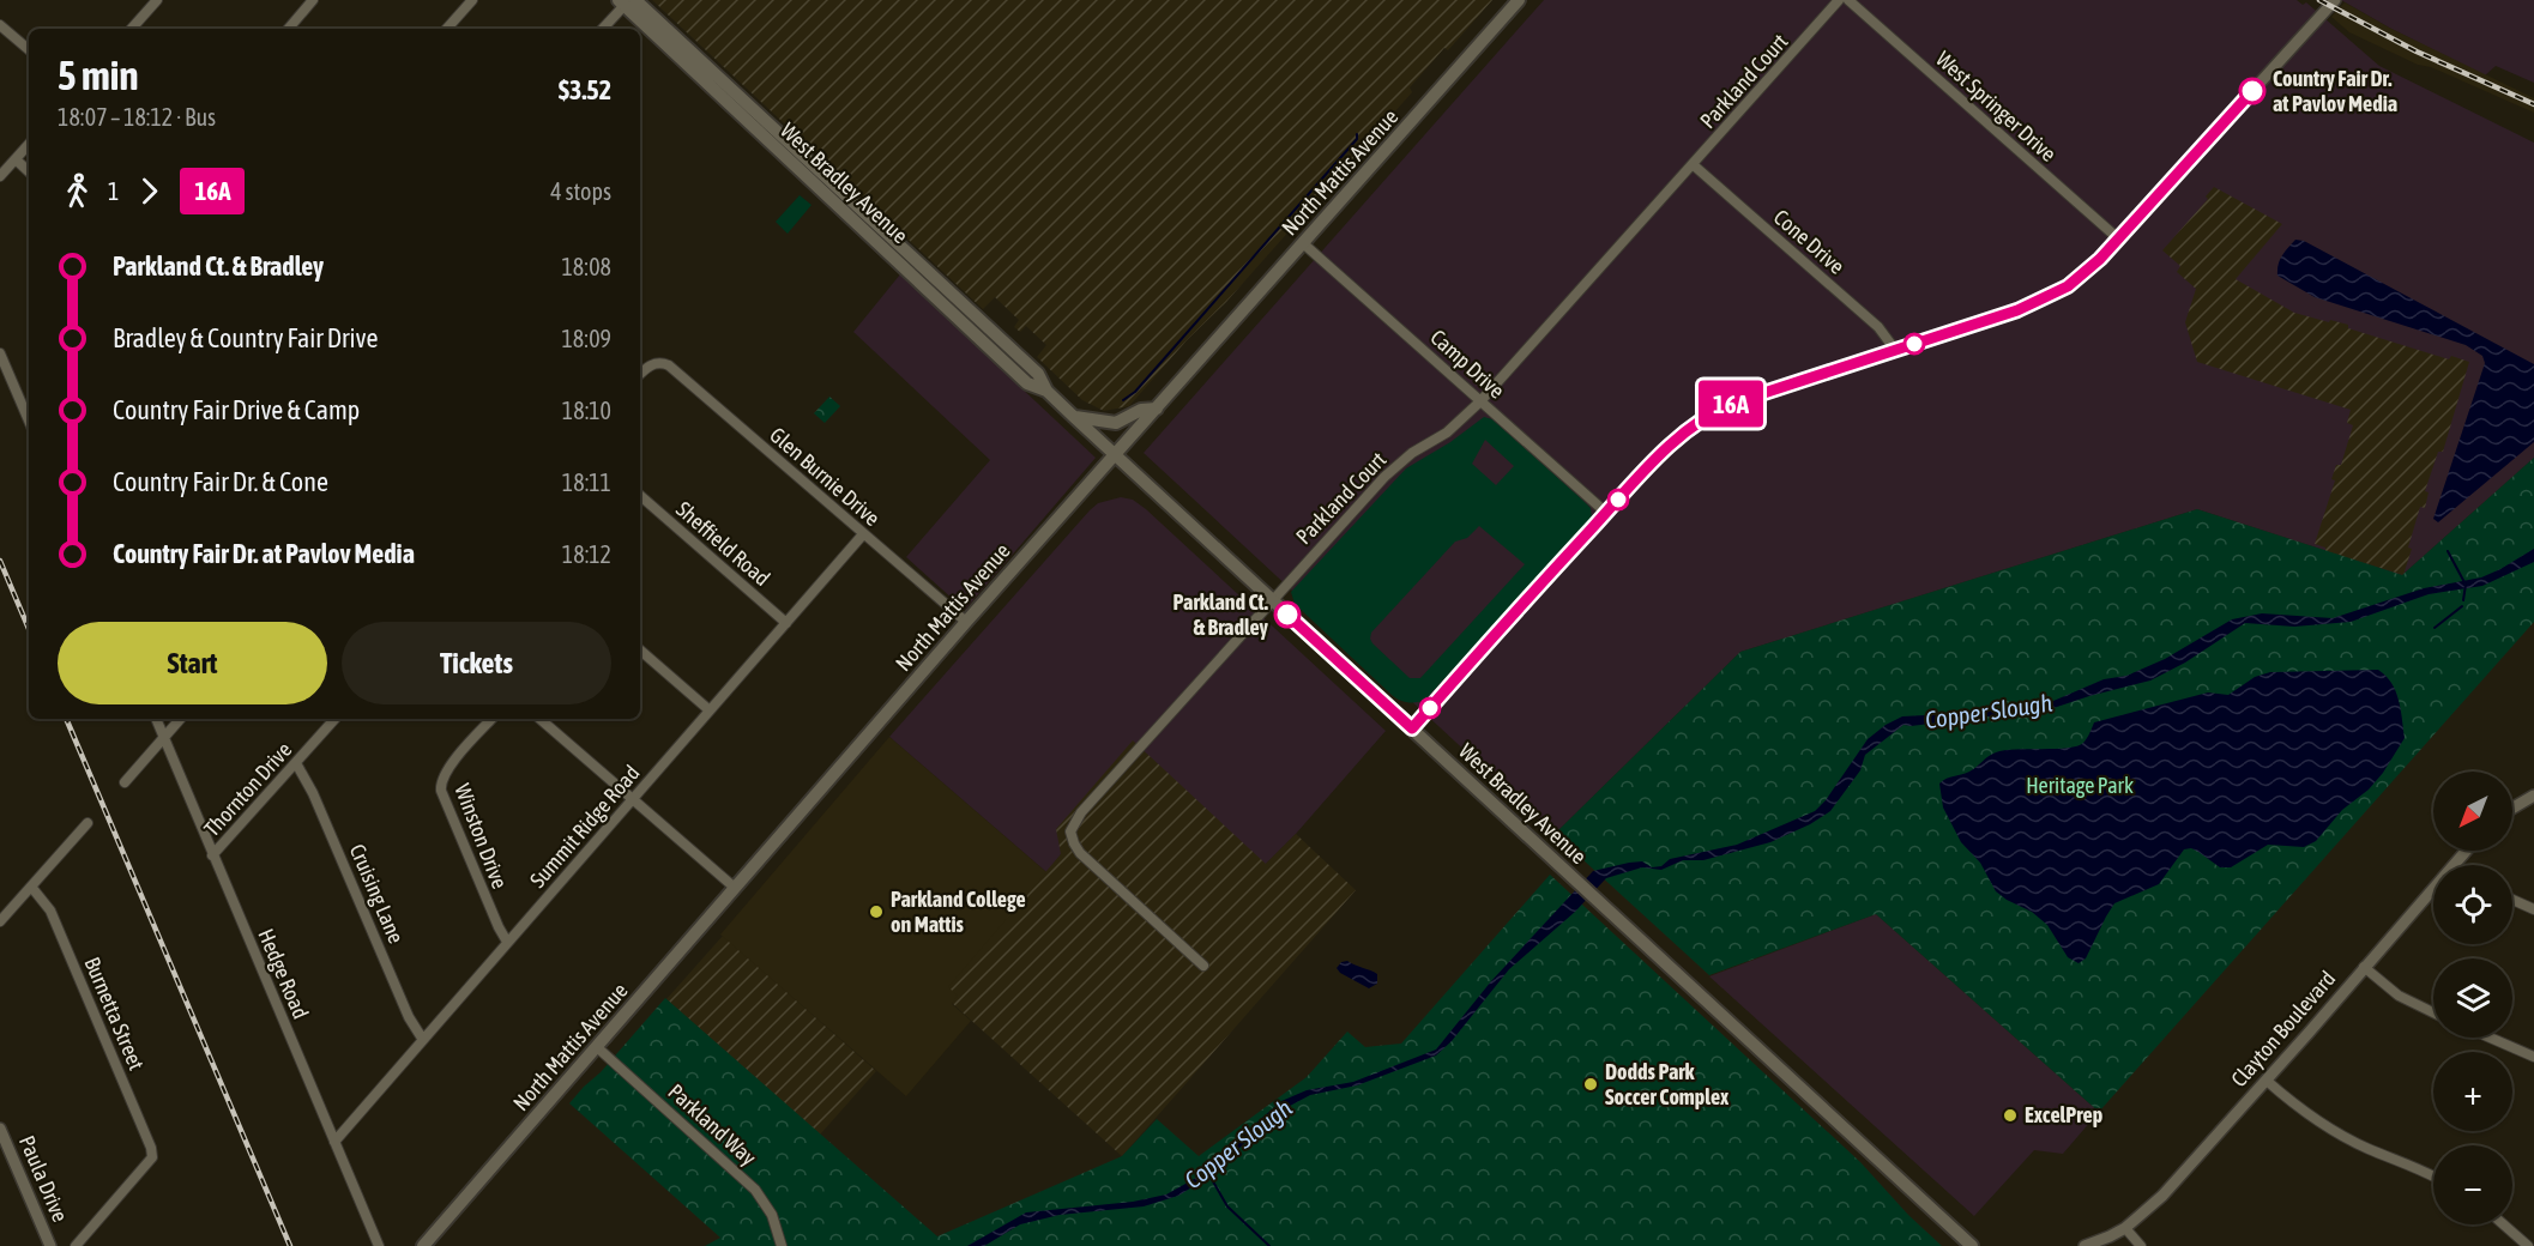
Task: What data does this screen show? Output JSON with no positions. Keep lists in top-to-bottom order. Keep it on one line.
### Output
{"streets":{"main road":["North Mattis Avenue","West Bradley Avenue"],"street":["Parkland Court","West Springer Drive","Cone Drive","Camp Drive","Glen Burnie Drive","Sheffield Road","Thornton Drive","Summit Ridge Road","Winston Drive","Cruising Lane","Hedge Road","Burnetta Street","Clayton Boulevard","Parkland Way","Paula Drive"]},"crossings":[["Parkland Court","West Bradley Avenue"],["Parkland Court","Cone Drive"],["Parkland Court","Camp Drive"],["North Mattis Avenue","West Bradley Avenue"],["North Mattis Avenue","Camp Drive"],["North Mattis Avenue","Glen Burnie Drive"],["North Mattis Avenue","Parkland Way"],["Glen Burnie Drive","Summit Ridge Road"],["Sheffield Road","Summit Ridge Road"],["Thornton Drive","Cruising Lane"],["Thornton Drive","Hedge Road"],["Summit Ridge Road","Winston Drive"],["Summit Ridge Road","Cruising Lane"],["Summit Ridge Road","Hedge Road"]],"water":["Copper Slough"],"parks":["Heritage Park"],"places":["Country Fair Dr. at Pavlov Media","Parkland Ct. & Bradley","Parkland College on Mattis","Dodds Park Soccer Complex","ExcelPrep"],"lines":["bus line 16A"],"north":"bottom left","page":{"on_map":"16A","heading":["5 min","18:07 – 18:12 · Bus","$3.52"],"legs":["1","16A","4 stops"],"list":[{"name":"Parkland Ct. & Bradley","value":"18:08"},{"name":"Bradley & Country Fair Drive","value":"18:09"},{"name":"Country Fair Drive & Camp","value":"18:10"},{"name":"Country Fair Dr. & Cone","value":"18:11"},{"name":"Country Fair Dr. at Pavlov Media","value":"18:12"}],"buttons":["Start","Tickets"],"map_buttons":["+","−"]}}
